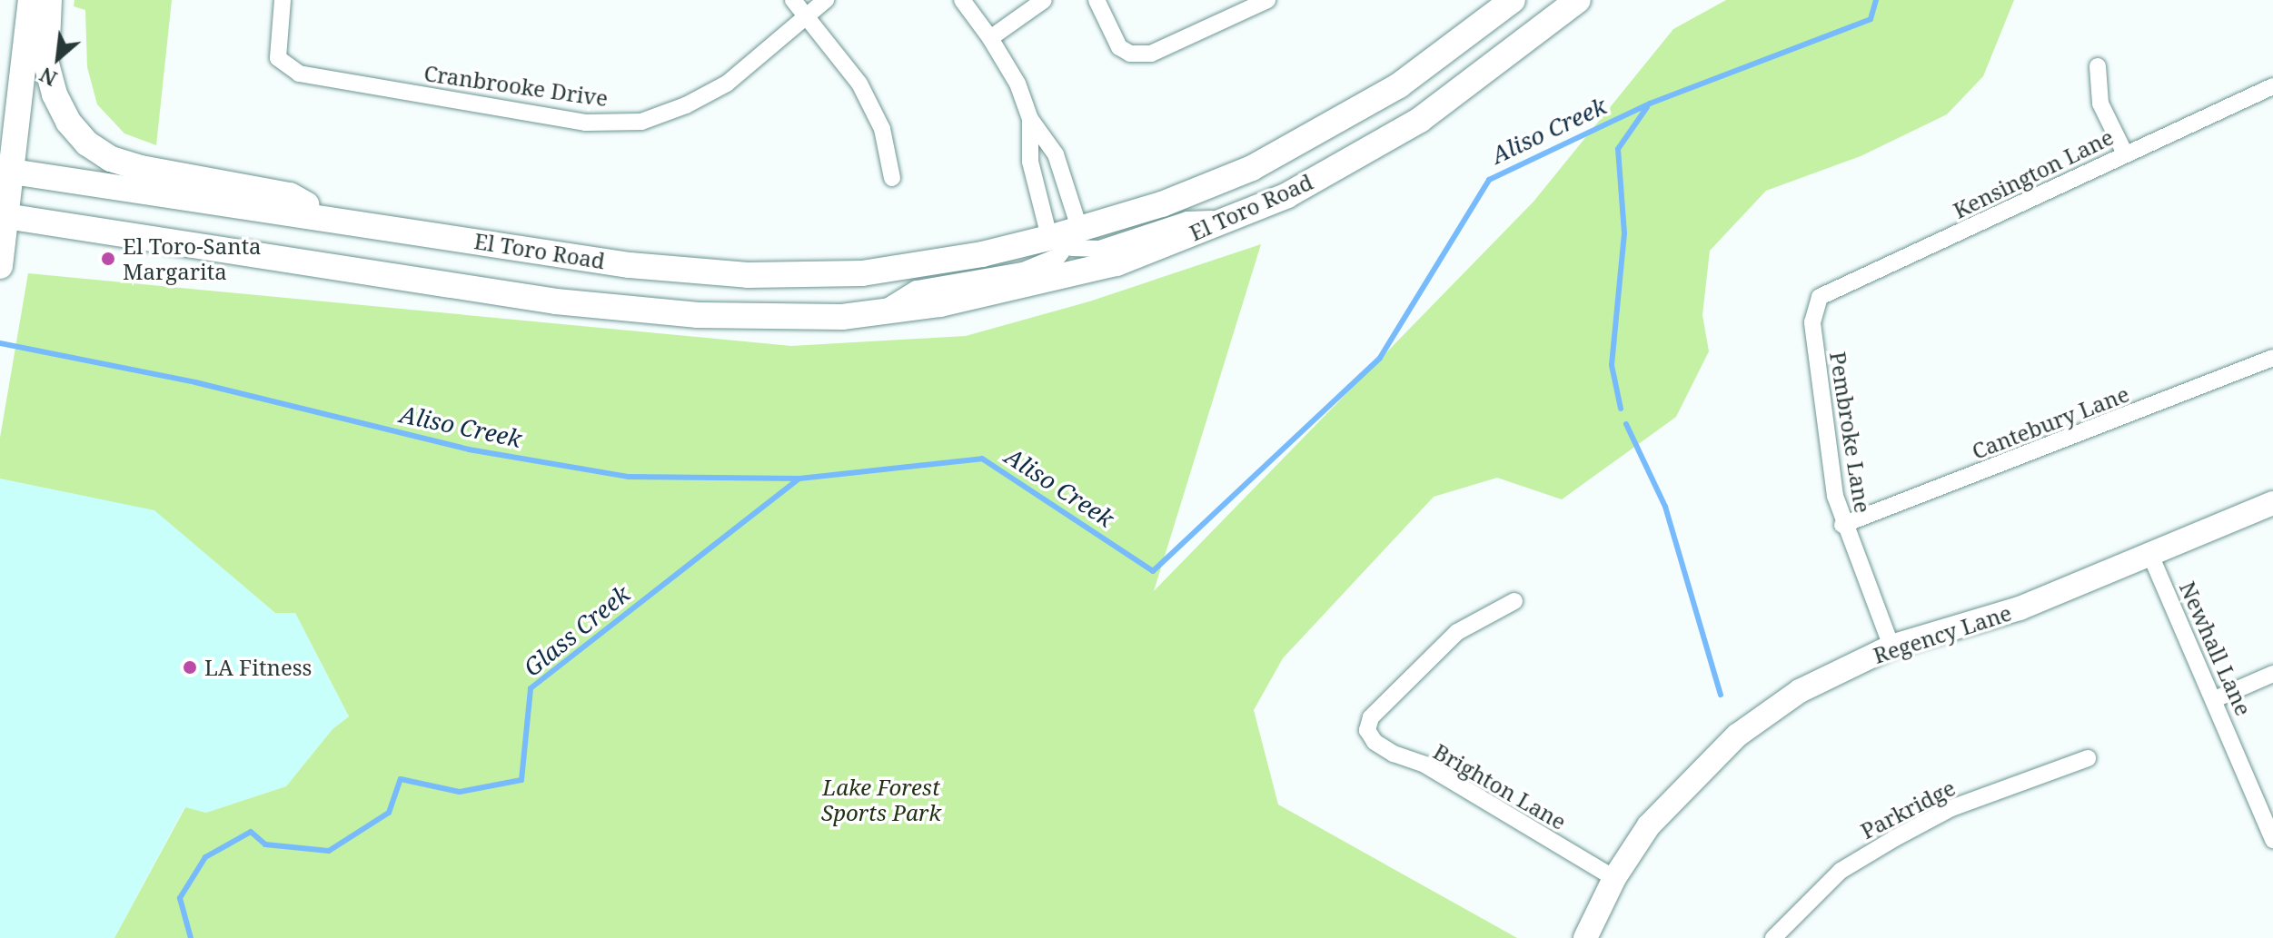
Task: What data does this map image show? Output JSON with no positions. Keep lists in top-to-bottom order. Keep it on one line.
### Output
{"streets":{"main road":["El Toro Road"],"street":["Cranbrooke Drive","Kensington Lane","Cantebury Lane","Pembroke Lane","Regency Lane","Newhall Lane","Brighton Lane","Parkridge"]},"crossings":[["Kensington Lane","Pembroke Lane"],["Cantebury Lane","Pembroke Lane"],["Pembroke Lane","Regency Lane"],["Regency Lane","Newhall Lane"],["Regency Lane","Brighton Lane"]],"water":["Aliso Creek","Glass Creek"],"parks":["Lake Forest Sports Park"],"places":["El Toro-Santa Margarita","LA Fitness"],"north":"bottom left"}
